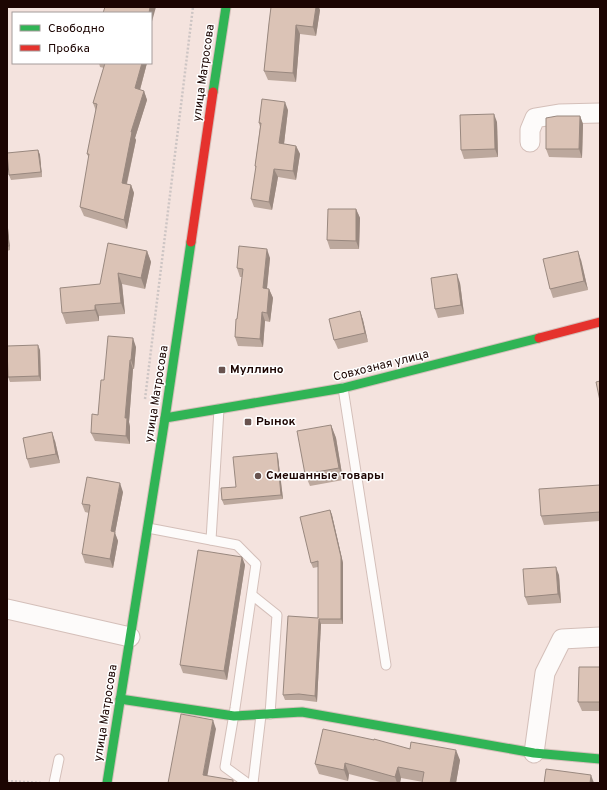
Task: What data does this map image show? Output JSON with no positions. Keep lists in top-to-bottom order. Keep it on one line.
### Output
{"streets":{"street":["улица Матросова","Совхозная улица"]},"crossings":[["улица Матросова","Совхозная улица"]],"places":{"transit":["Муллино","Рынок"],"other":["Смешанные товары"]},"legend":["Свободно","Пробка"]}
